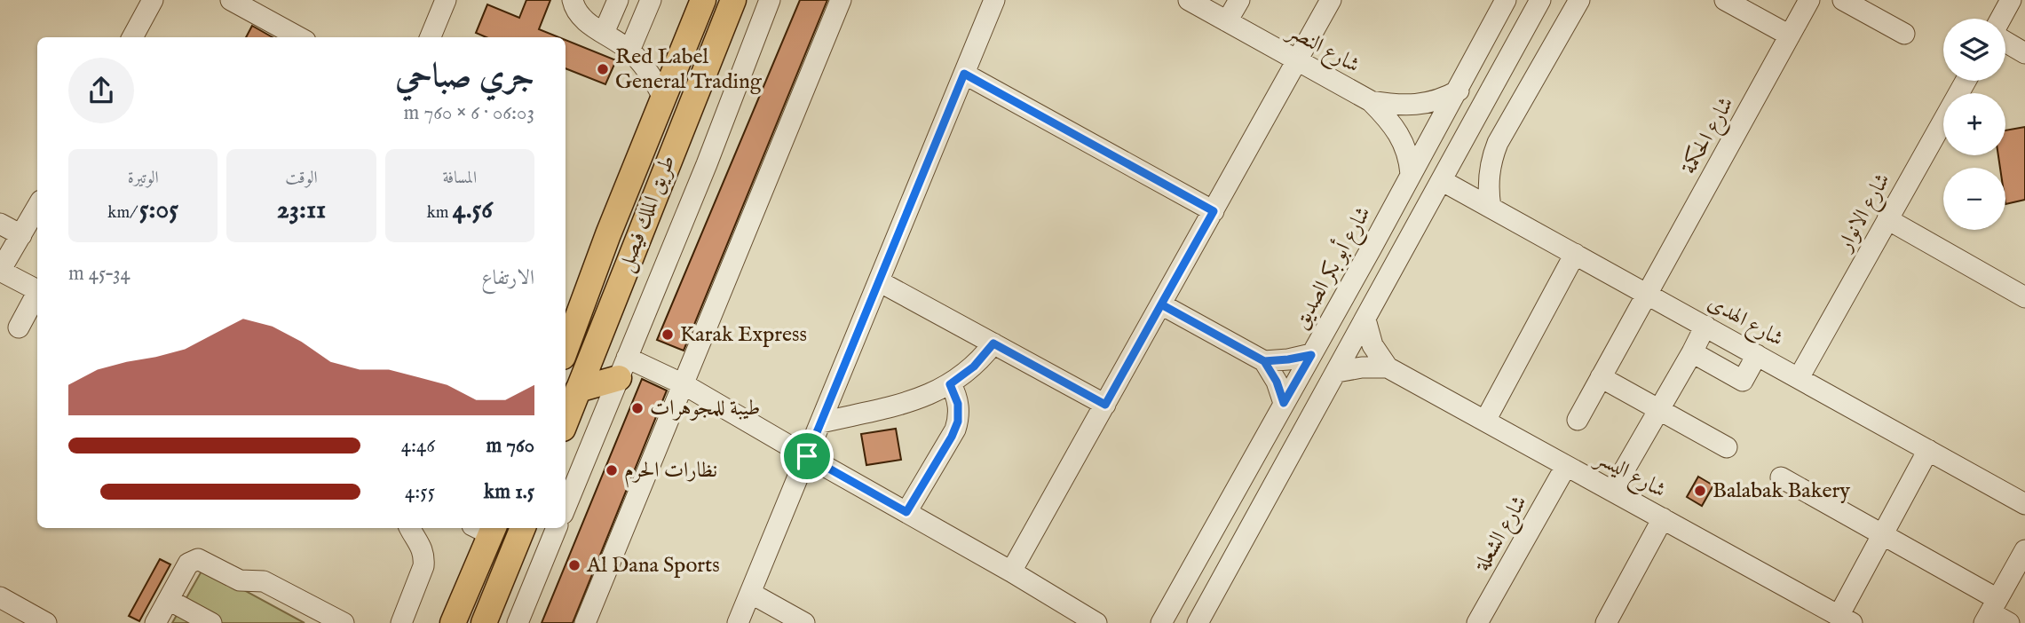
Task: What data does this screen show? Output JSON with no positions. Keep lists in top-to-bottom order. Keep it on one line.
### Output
{"streets":{"main road":["طريق الملك فيصل"],"street":["شارع النصر","شارع الحكمة","شارع الانوار","شارع أبو بكر الصديق","شارع الهدى","شارع اليسر","شارع الشعلة"]},"crossings":[["شارع النصر","شارع أبو بكر الصديق"],["شارع الحكمة","شارع الهدى"],["شارع الانوار","شارع الهدى"],["شارع اليسر","شارع الشعلة"]],"places":["Red Label General Trading","Karak Express","طيبة للمجوهرات","نظارات الحرم","Balabak Bakery","Al Dana Sports"],"page":{"map_buttons":["+","−"],"heading":["جري صباحي","06:03 · 6 × 760 m"],"stats":[["المسافة","4.56 km"],["الوقت","23:11"],["الوتيرة","5:05 /km"]],"chart":["الارتفاع","34–45 m"],"list":[{"name":"760 m","note":"4:46"},{"name":"1.5 km","note":"4:55"}]}}
